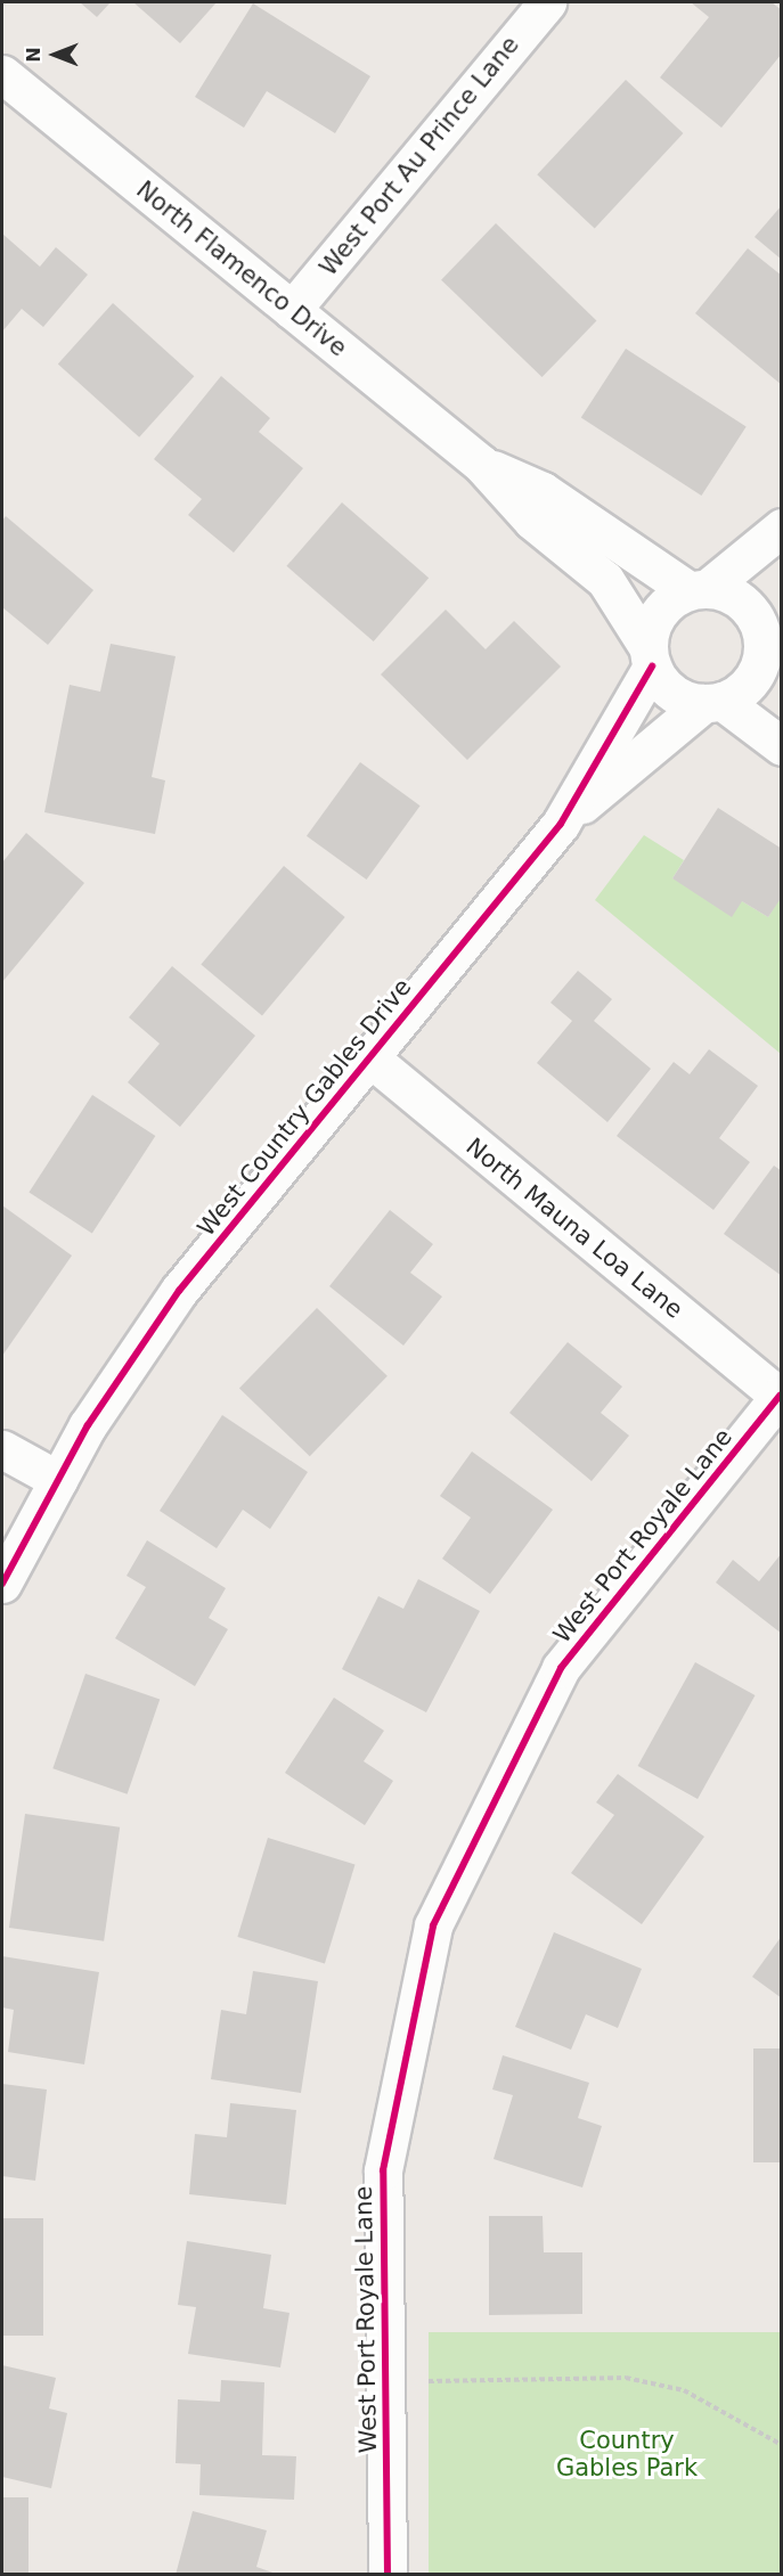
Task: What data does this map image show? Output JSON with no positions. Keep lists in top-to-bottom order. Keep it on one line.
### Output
{"streets":{"street":["West Port Au Prince Lane","North Flamenco Drive","West Country Gables Drive","North Mauna Loa Lane","West Port Royale Lane"]},"crossings":[["West Port Au Prince Lane","North Flamenco Drive"],["North Flamenco Drive","West Country Gables Drive"],["West Country Gables Drive","North Mauna Loa Lane"],["North Mauna Loa Lane","West Port Royale Lane"]],"parks":["Country Gables Park"],"north":"left"}
